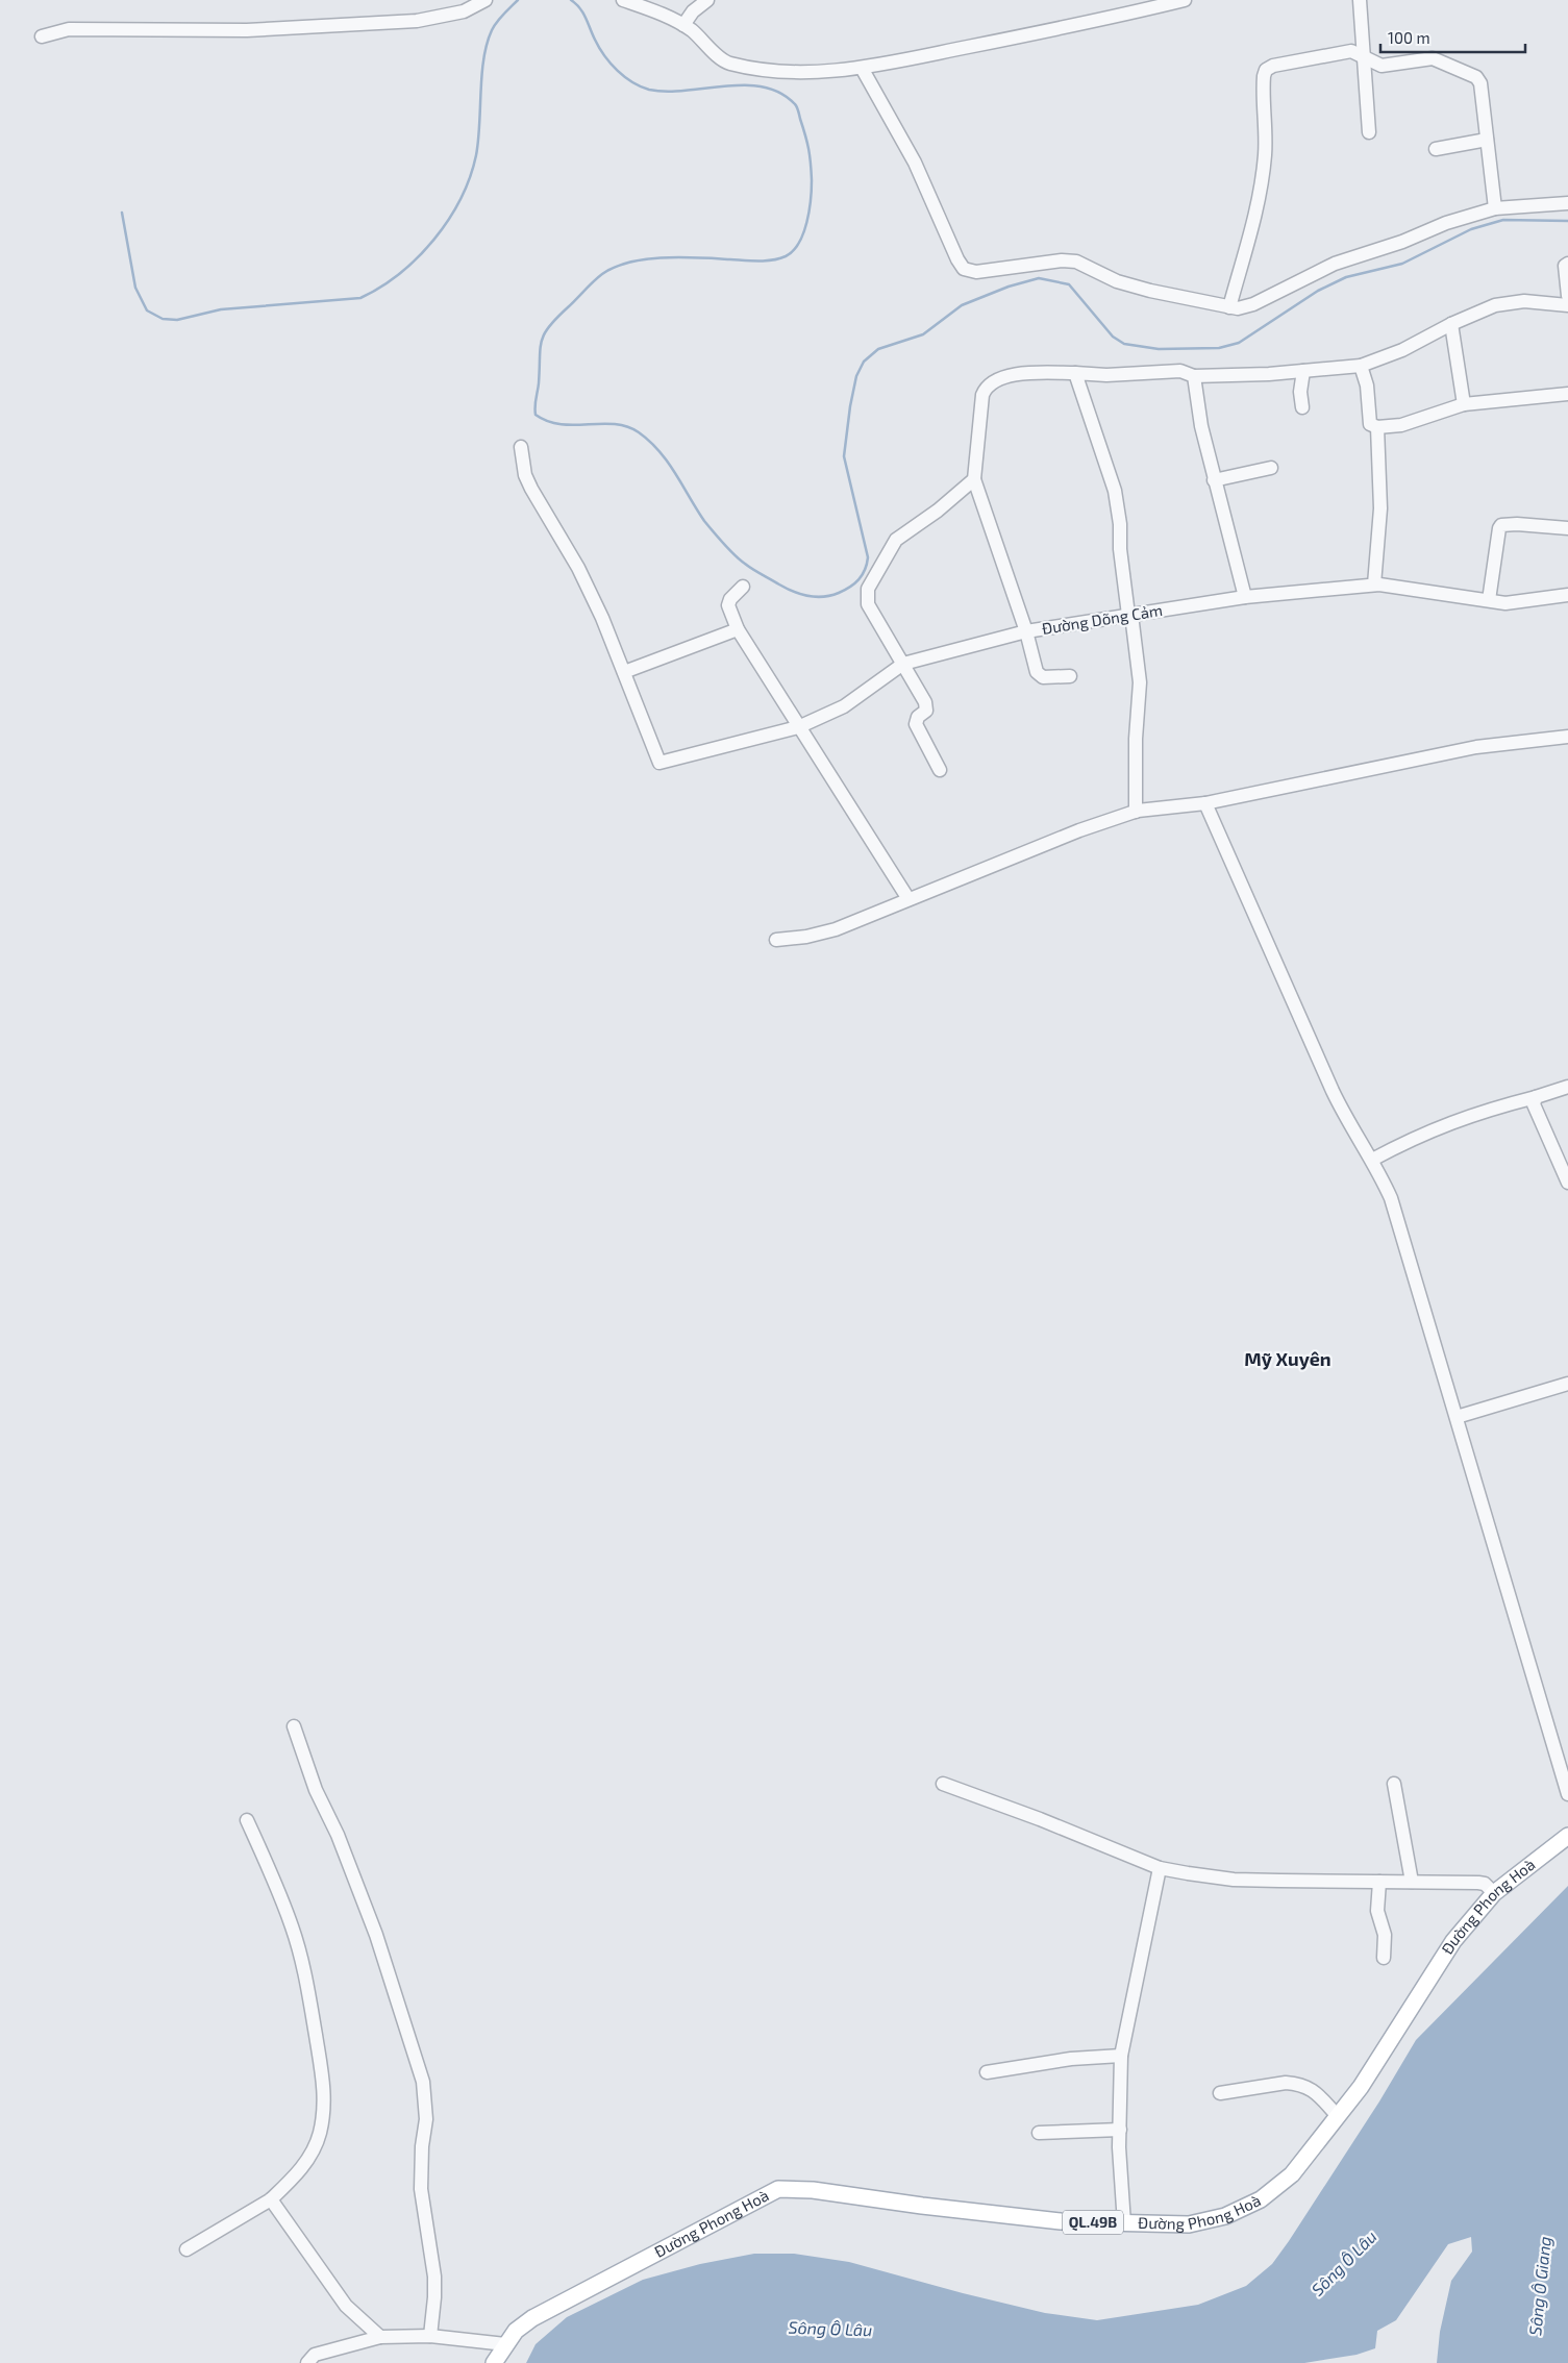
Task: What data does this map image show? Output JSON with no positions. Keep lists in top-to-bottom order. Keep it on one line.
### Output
{"streets":{"main road":["Đường Phong Hoà","QL.49B"],"street":["Đường Dõng Cảm"]},"districts":["Mỹ Xuyên"],"water":["Sông Ô Lâu","Sông Ô Giang"],"scale_bar":"100 m"}
